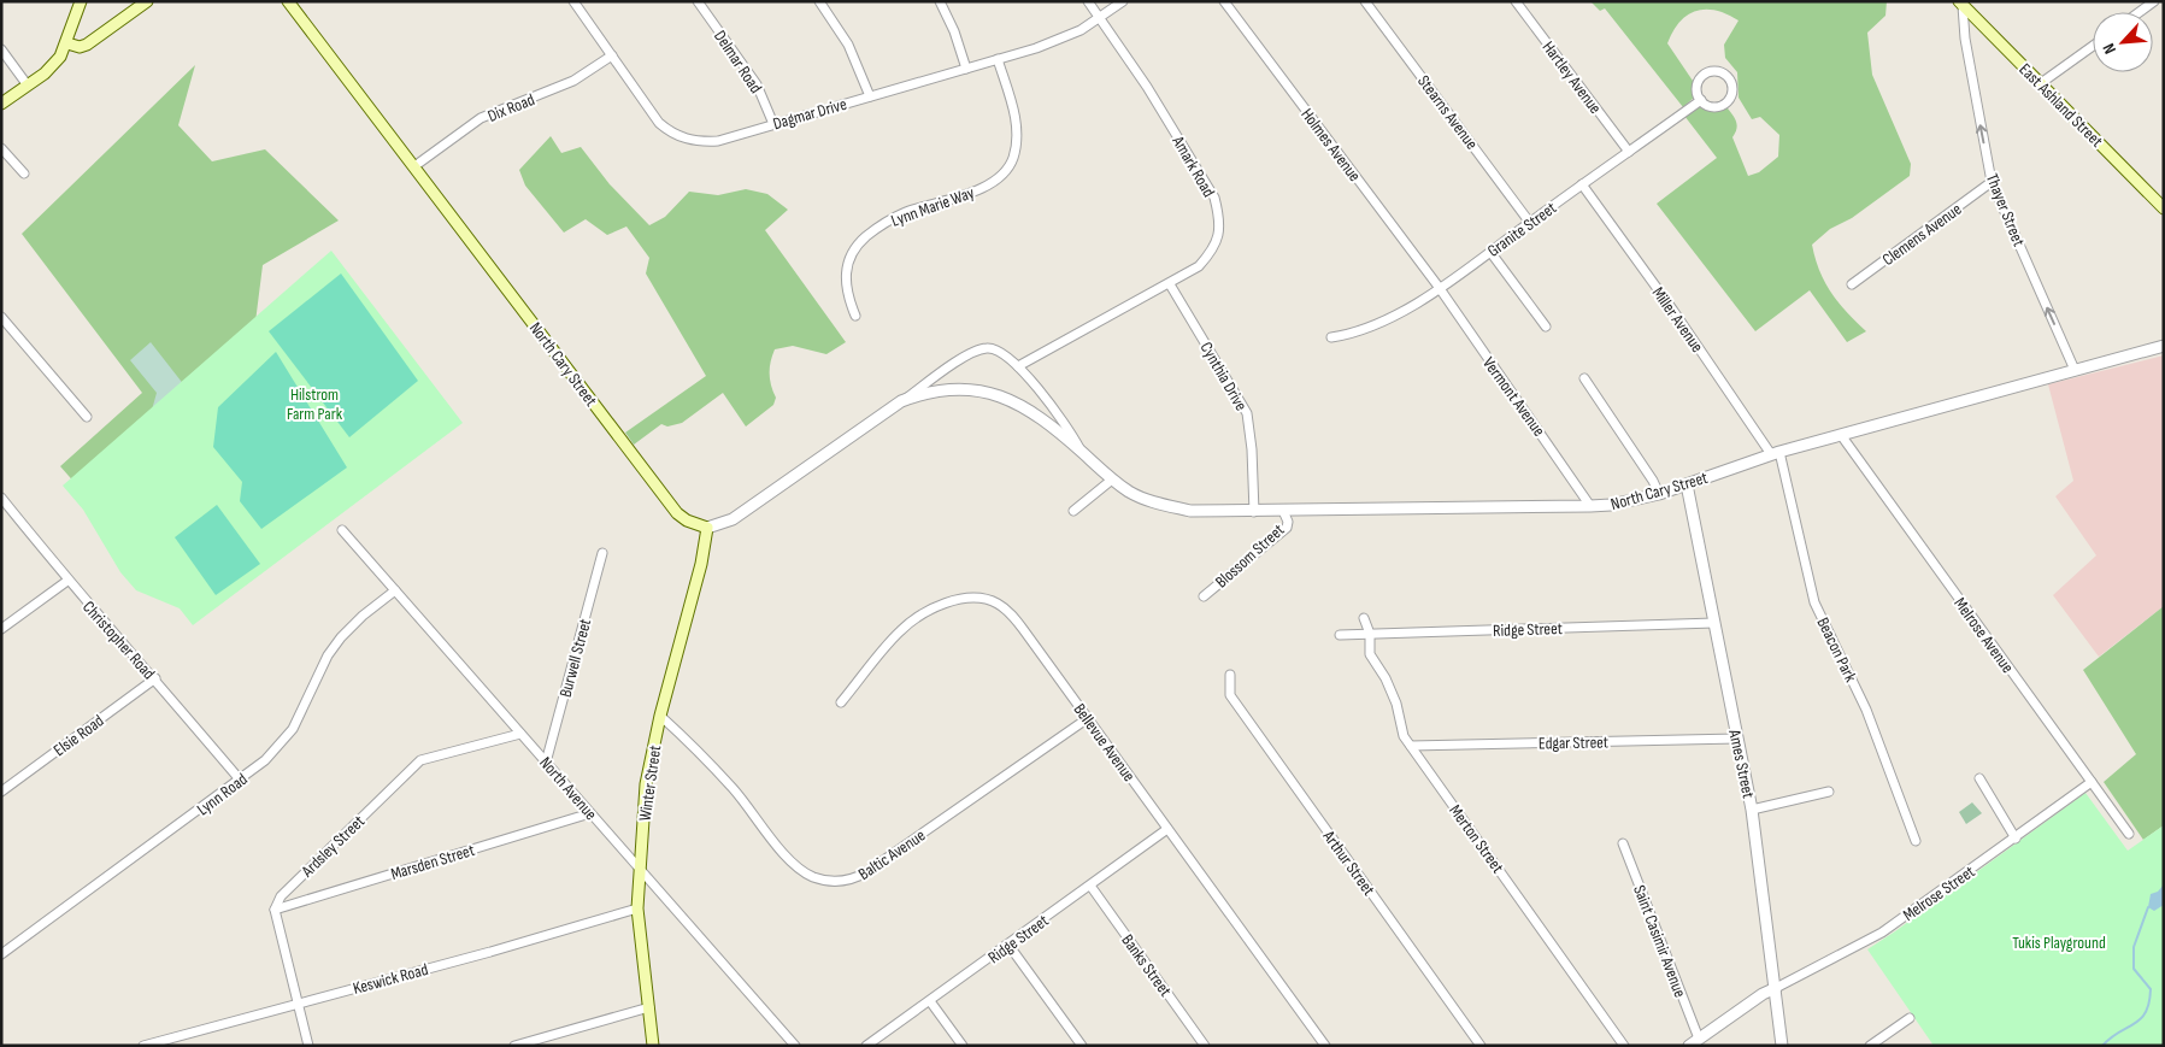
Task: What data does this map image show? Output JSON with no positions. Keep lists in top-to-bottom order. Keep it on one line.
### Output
{"streets":{"main road":["East Ashland Street","North Cary Street","Winter Street"],"street":["Delmar Road","Hartley Avenue","Dix Road","Stearns Avenue","Dagmar Drive","Holmes Avenue","Amark Road","Lynn Marie Way","Thayer Street","Granite Street","Clemens Avenue","Miller Avenue","Cynthia Drive","Vermont Avenue","Blossom Street","Ridge Street","Melrose Avenue","Christopher Road","Beacon Park","Burwell Street","Elsie Road","Bellevue Avenue","Edgar Street","Ames Street","North Avenue","Lynn Road","Merton Street","Ardsley Street","Baltic Avenue","Marsden Street","Arthur Street","Melrose Street","Saint Casimir Avenue","Banks Street","Keswick Road"]},"crossings":[["Delmar Road","Dagmar Drive"],["Hartley Avenue","Granite Street"],["East Ashland Street","Thayer Street"],["Dix Road","Dagmar Drive"],["Dix Road","North Cary Street"],["Stearns Avenue","Granite Street"],["Dagmar Drive","Amark Road"],["Dagmar Drive","Lynn Marie Way"],["Holmes Avenue","Granite Street"],["Holmes Avenue","Vermont Avenue"],["Amark Road","North Cary Street"],["Amark Road","Cynthia Drive"],["Thayer Street","Clemens Avenue"],["Thayer Street","North Cary Street"],["Granite Street","Miller Avenue"],["Granite Street","Vermont Avenue"],["Miller Avenue","North Cary Street"],["Miller Avenue","Beacon Park"],["North Cary Street","Cynthia Drive"],["North Cary Street","Vermont Avenue"],["North Cary Street","Blossom Street"],["North Cary Street","Melrose Avenue"],["North Cary Street","Beacon Park"],["North Cary Street","Ames Street"],["North Cary Street","Winter Street"],["Ridge Street","Bellevue Avenue"],["Ridge Street","Ames Street"],["Ridge Street","Merton Street"],["Ridge Street","Banks Street"],["Melrose Avenue","Melrose Street"],["Christopher Road","Elsie Road"],["Christopher Road","Lynn Road"],["Burwell Street","North Avenue"],["Bellevue Avenue","Baltic Avenue"],["Edgar Street","Ames Street"],["Edgar Street","Merton Street"],["Ames Street","Melrose Street"],["Winter Street","North Avenue"],["Winter Street","Baltic Avenue"],["Winter Street","Keswick Road"],["North Avenue","Lynn Road"],["North Avenue","Ardsley Street"],["North Avenue","Marsden Street"],["Ardsley Street","Marsden Street"]],"one_way":["Thayer Street"],"parks":["Hilstrom Farm Park","Tukis Playground"],"north":"bottom left"}
